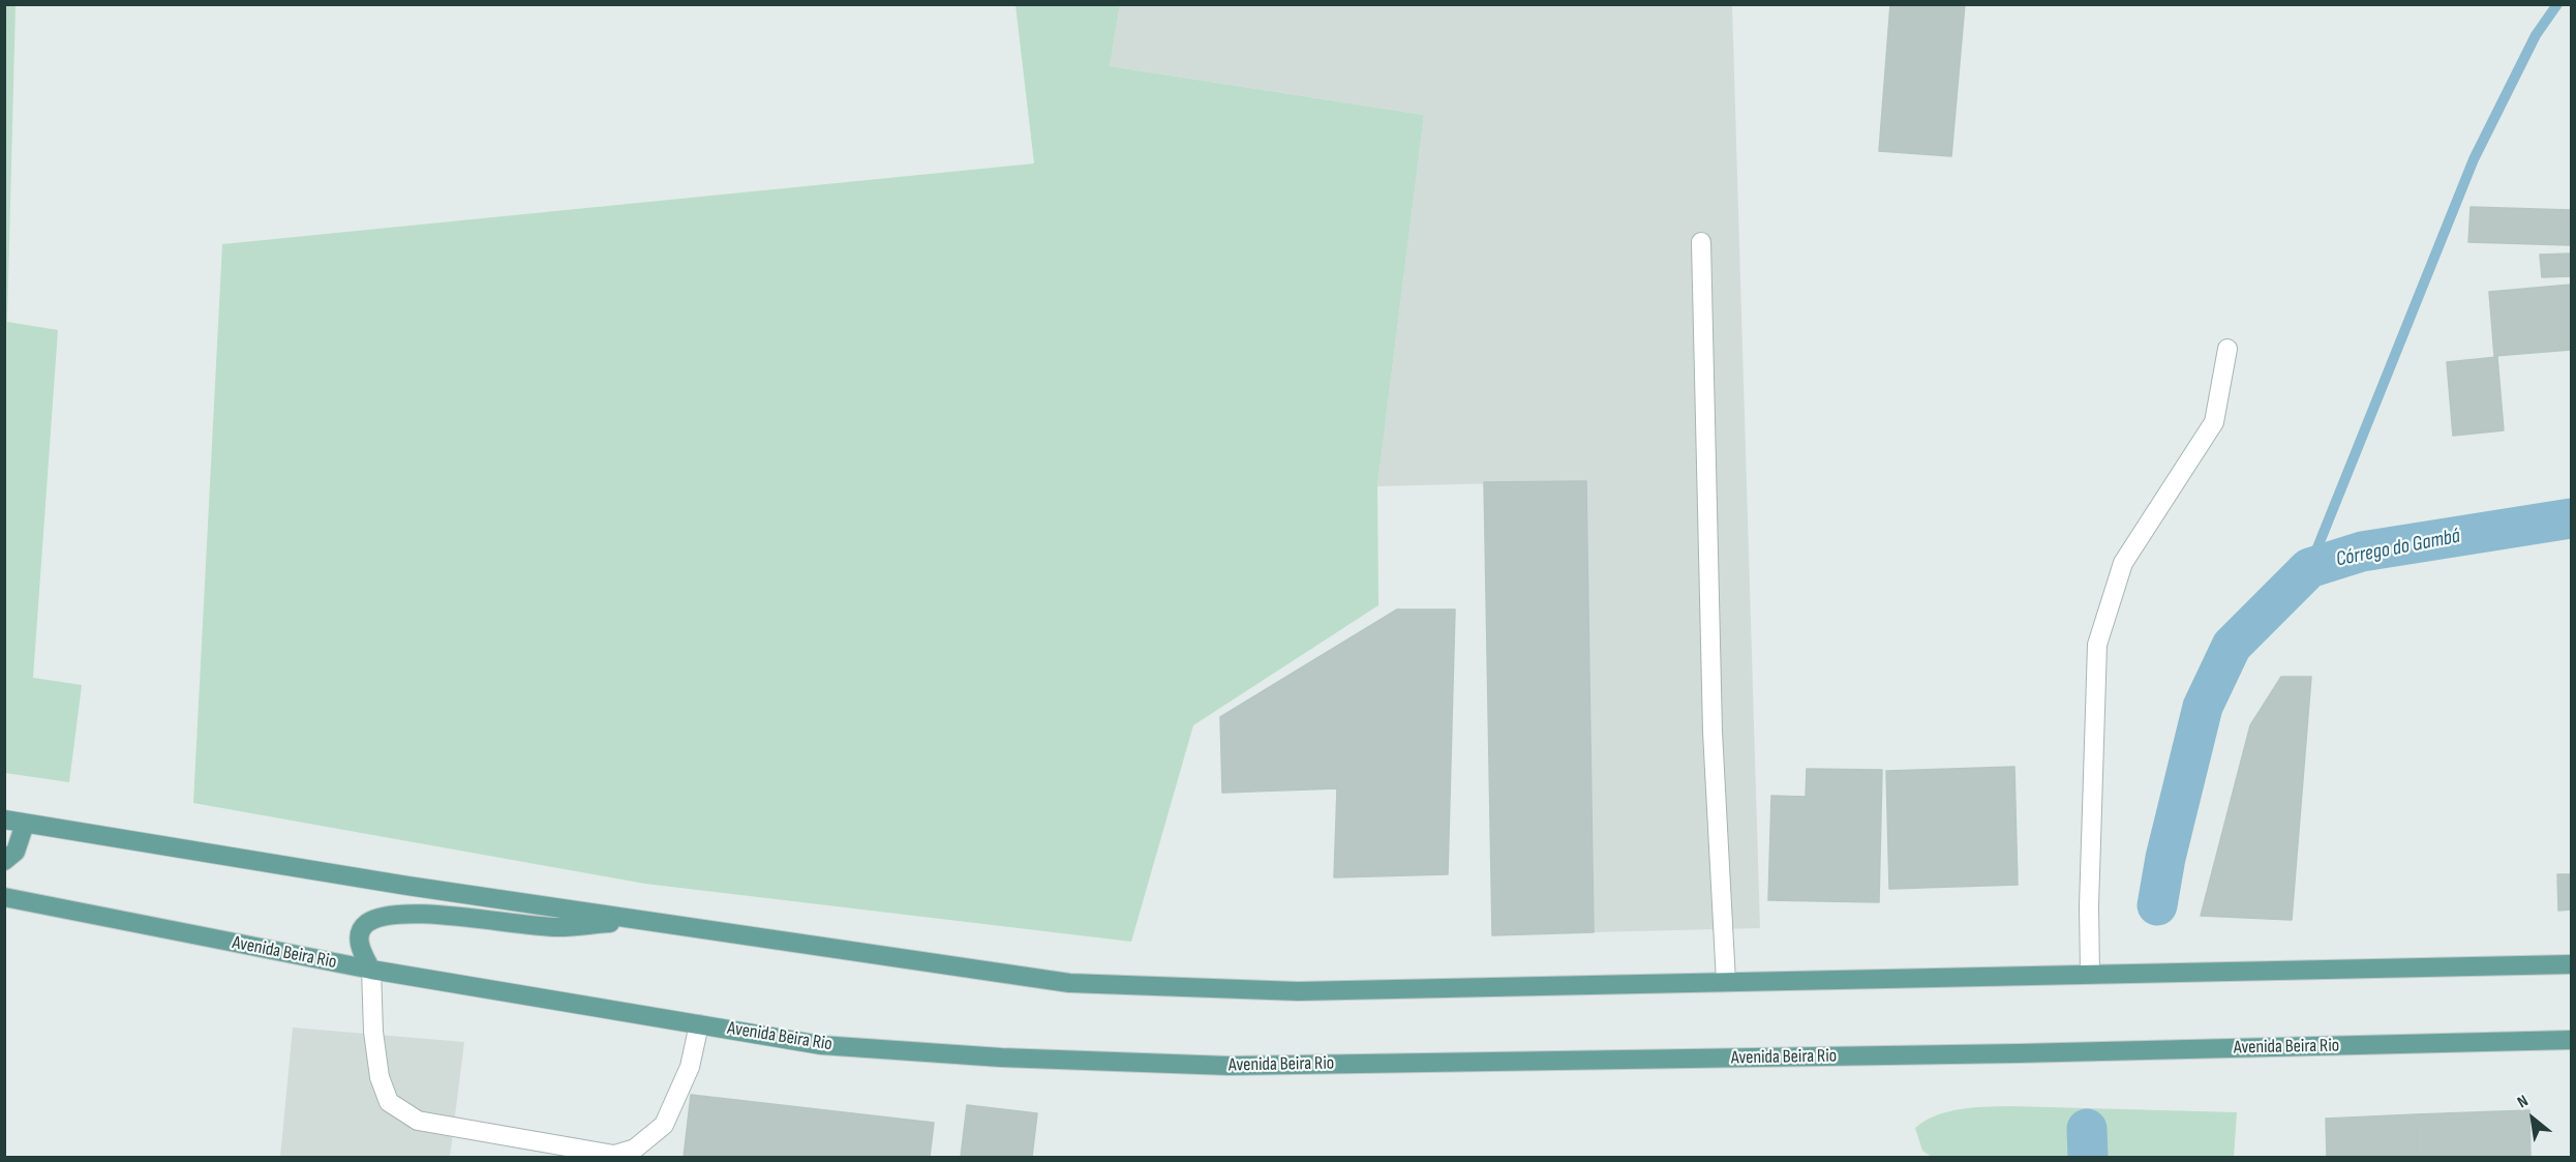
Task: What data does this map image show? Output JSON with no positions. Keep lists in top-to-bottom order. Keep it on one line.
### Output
{"streets":{"main road":["Avenida Beira Rio"]},"water":["Córrego do Gambá"],"north":"top left"}
